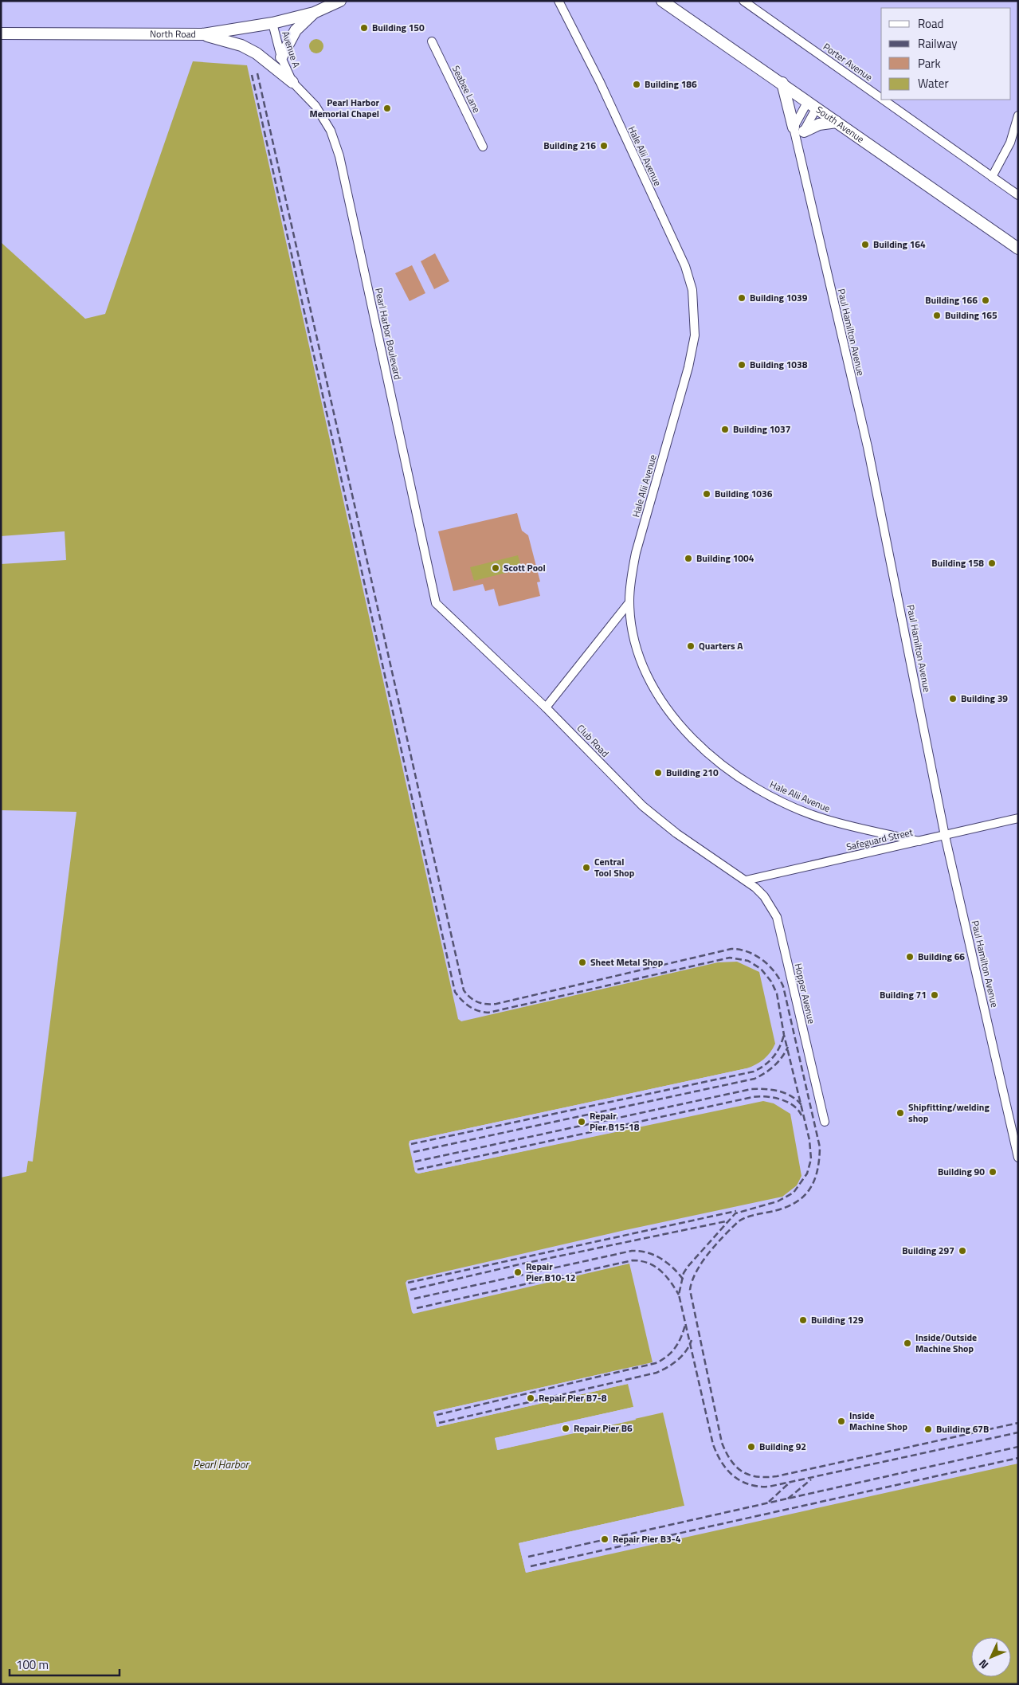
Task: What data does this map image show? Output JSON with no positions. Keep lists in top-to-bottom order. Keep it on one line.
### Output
{"streets":{"street":["North Road","Avenue A","Porter Avenue","Seabee Lane","South Avenue","Hale Alii Avenue","Paul Hamilton Avenue","Pearl Harbor Boulevard","Club Road","Safeguard Street","Hopper Avenue"]},"crossings":[["North Road","Avenue A"],["Avenue A","Pearl Harbor Boulevard"],["Hale Alii Avenue","Safeguard Street"],["Paul Hamilton Avenue","Safeguard Street"],["Pearl Harbor Boulevard","Club Road"],["Club Road","Safeguard Street"],["Club Road","Hopper Avenue"],["Safeguard Street","Hopper Avenue"]],"water":["Pearl Harbor"],"places":["Building 150","Building 186","Pearl Harbor Memorial Chapel","Building 216","Building 164","Building 1039","Building 166","Building 165","Building 1038","Building 1037","Building 1036","Building 1004","Building 158","Scott Pool","Quarters A","Building 39","Building 210","Central Tool Shop","Building 66","Sheet Metal Shop","Building 71","Shipfitting/welding shop","Repair Pier B15-18","Building 90","Building 297","Repair Pier B10-12","Building 129","Inside/Outside Machine Shop","Repair Pier B7-8","Inside Machine Shop","Repair Pier B6","Building 67B","Building 92","Repair Pier B3-4"],"legend":["Road","Railway","Park","Water"],"scale_bar":"100 m","north":"bottom left"}
